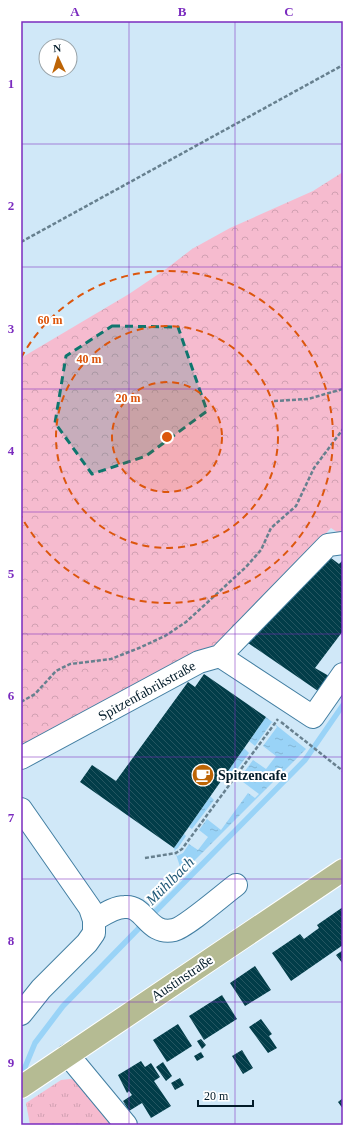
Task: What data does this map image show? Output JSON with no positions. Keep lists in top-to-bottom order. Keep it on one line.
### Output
{"streets":{"main road":["Austinstraße"],"street":["Spitzenfabrikstraße"]},"water":["Mühlbach"],"places":{"cafe":["Spitzencafe"]},"scale_bar":"20 m","north":"top","grid":{"columns":["A","B","C"],"rows":["1","2","3","4","5","6","7","8","9"]},"rings":["60 m","40 m","20 m"]}
